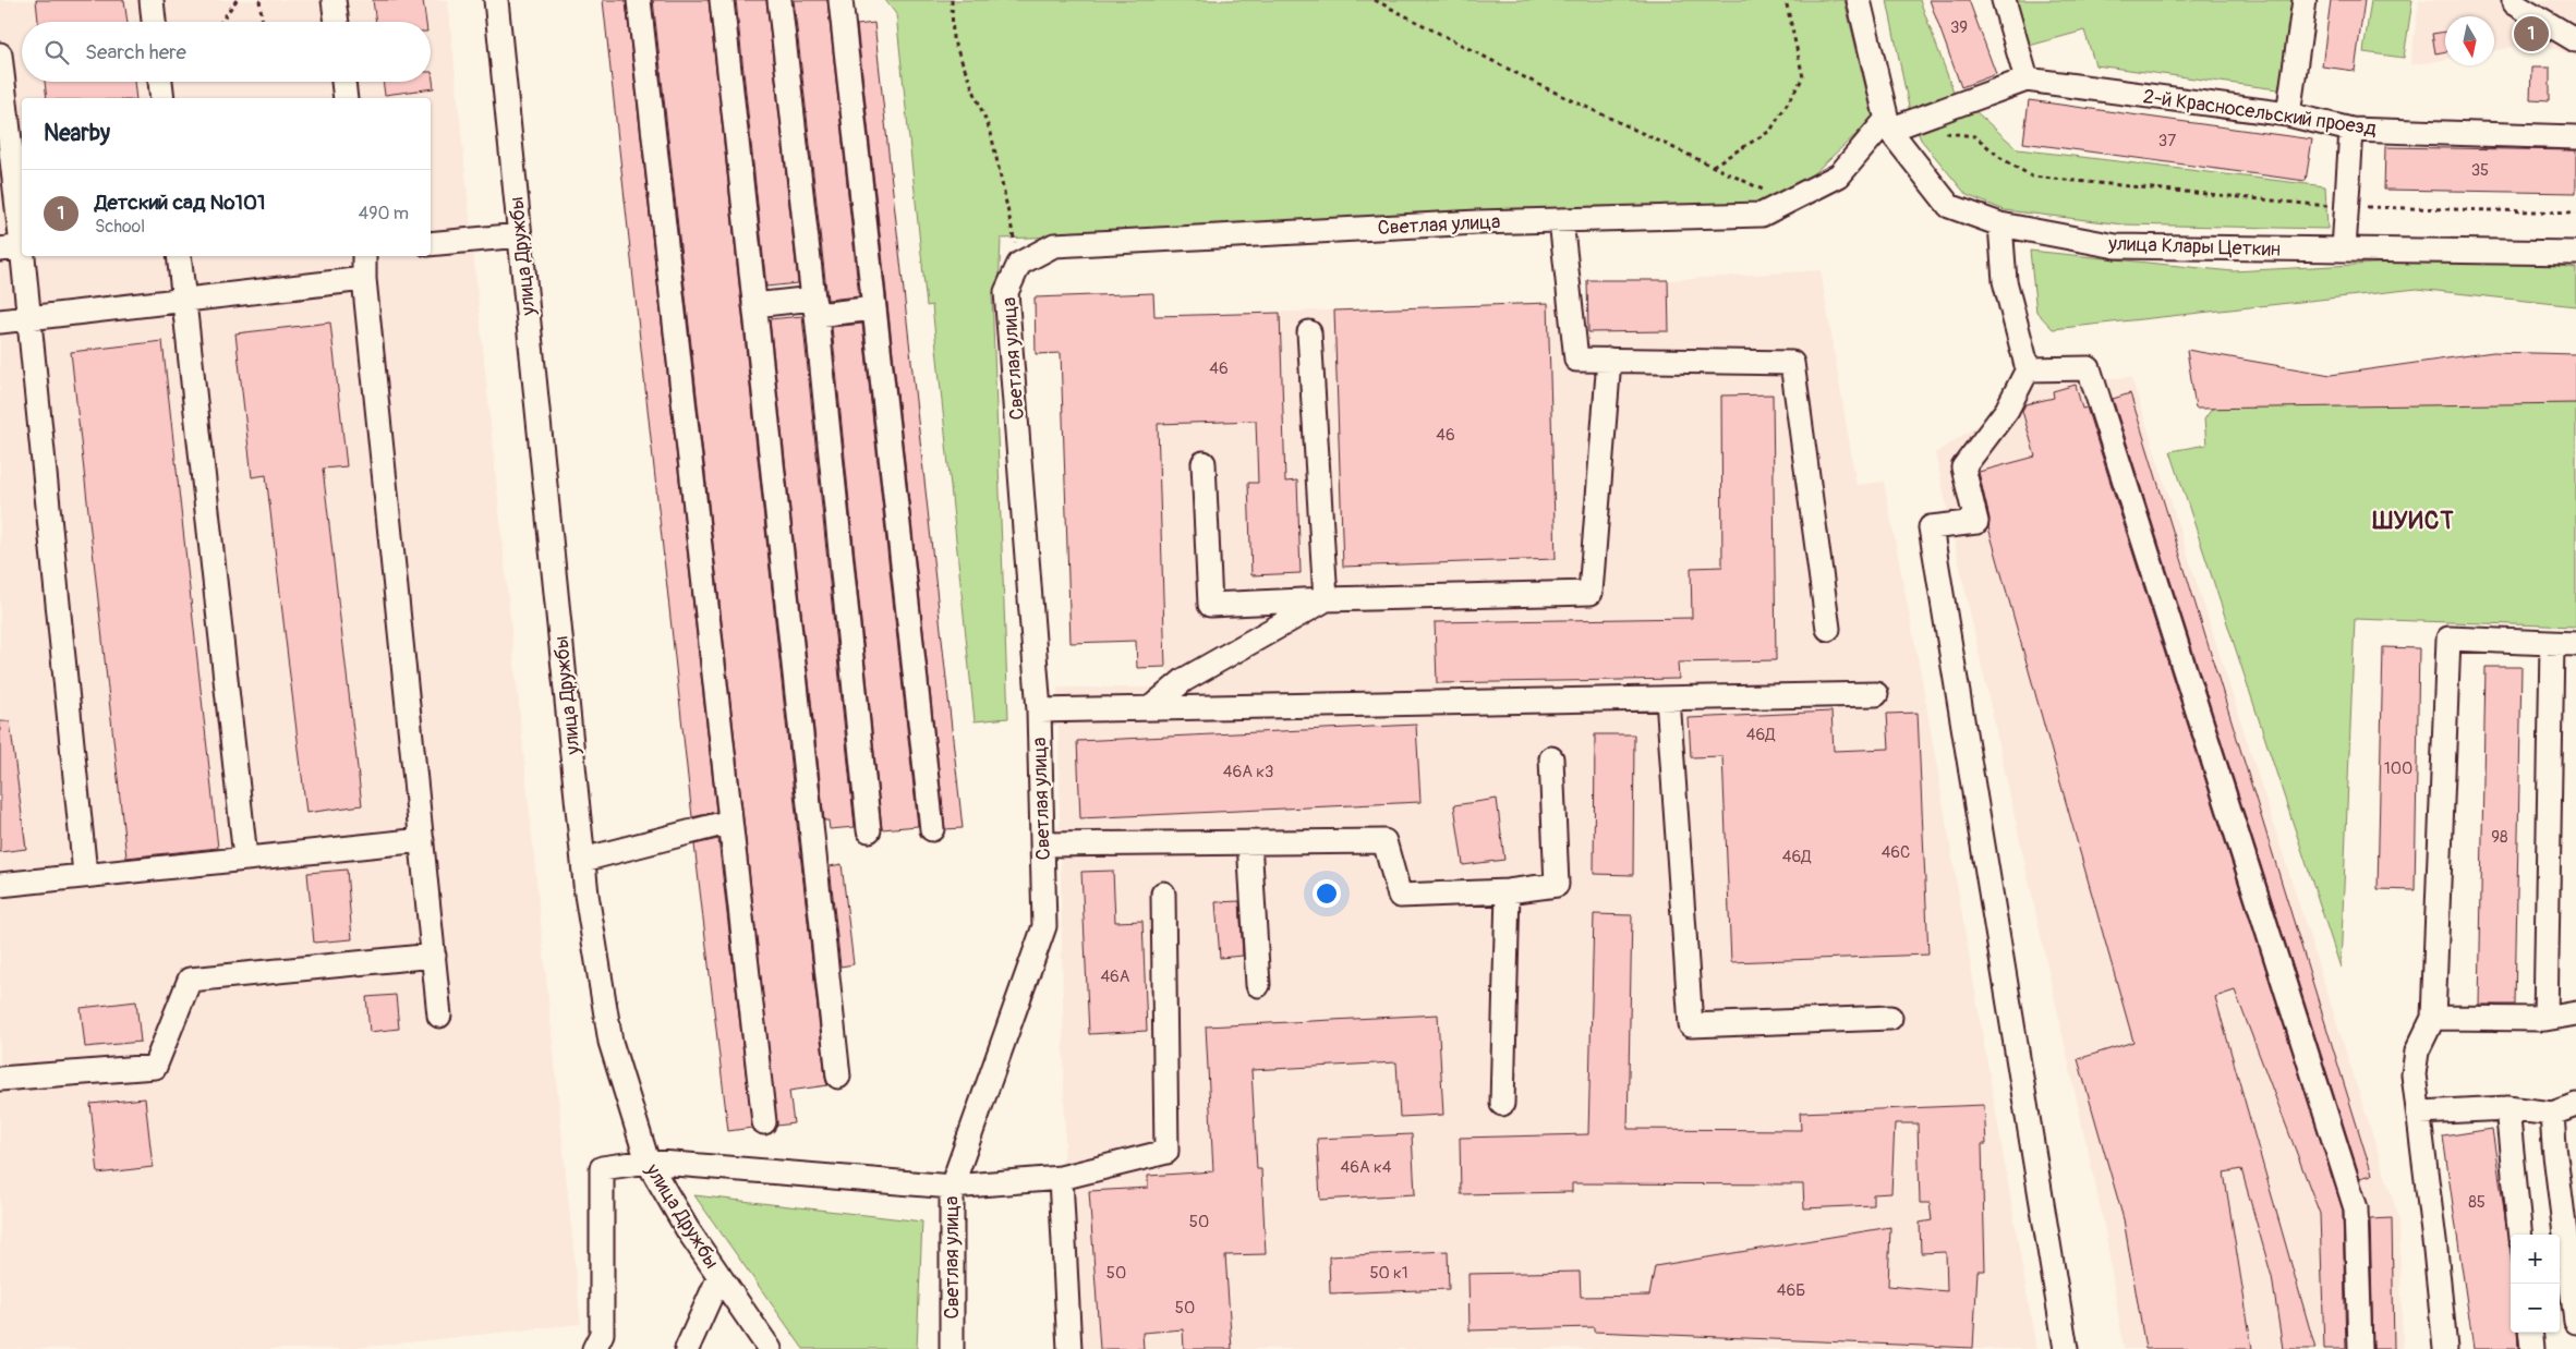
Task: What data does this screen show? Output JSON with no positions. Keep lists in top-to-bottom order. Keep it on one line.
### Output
{"streets":{"street":["2-й Красносельский проезд","Светлая улица","улица Клары Цеткин","улица Дружбы"]},"crossings":[["Светлая улица","улица Клары Цеткин"]],"districts":["ШУИСТ"],"house_numbers":["39","37","35","46","46","46Д","100","46А к3","98","46С","46Д","46А","46А к4","85","50","50","50 к1","46Б","50"],"north":"bottom","page":{"pins":"1","search":"Search here","heading":"Nearby","list":[{"mark":"1","name":"Детский сад №101","note":"School","value":"490 m"}],"map_buttons":["+","−"]}}
